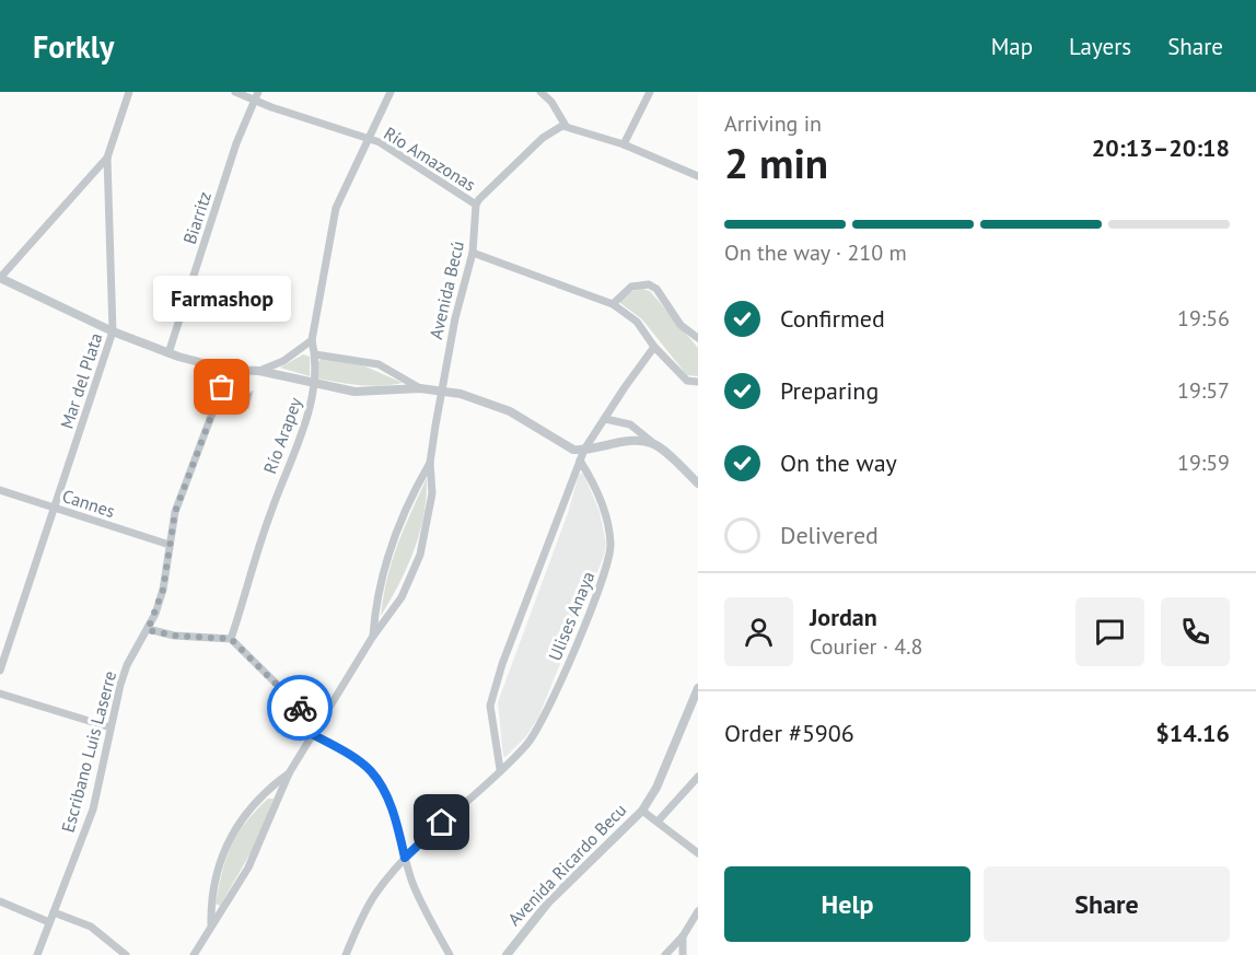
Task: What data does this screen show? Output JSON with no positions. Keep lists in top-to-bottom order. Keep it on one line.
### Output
{"streets":{"street":["Río Amazonas","Biarritz","Avenida Becú","Mar del Plata","Río Arapey","Cannes","Ulises Anaya","Escribano Luis Laserre","Avenida Ricardo Becu"]},"crossings":[["Río Amazonas","Biarritz"],["Río Amazonas","Avenida Becú"],["Río Amazonas","Río Arapey"],["Mar del Plata","Cannes"],["Cannes","Escribano Luis Laserre"]],"places":["Farmashop"],"page":{"header":"Forkly","nav":["Map","Layers","Share"],"heading":["2 min","Arriving in","20:13–20:18"],"panel":["Jordan","Courier · 4.8","Order #5906","$14.16"],"bar":"On the way · 210 m","bubble":"Farmashop","list":[["Confirmed","19:56"],["Preparing","19:57"],["On the way","19:59"],"Delivered"],"buttons":["Help","Share"]}}
